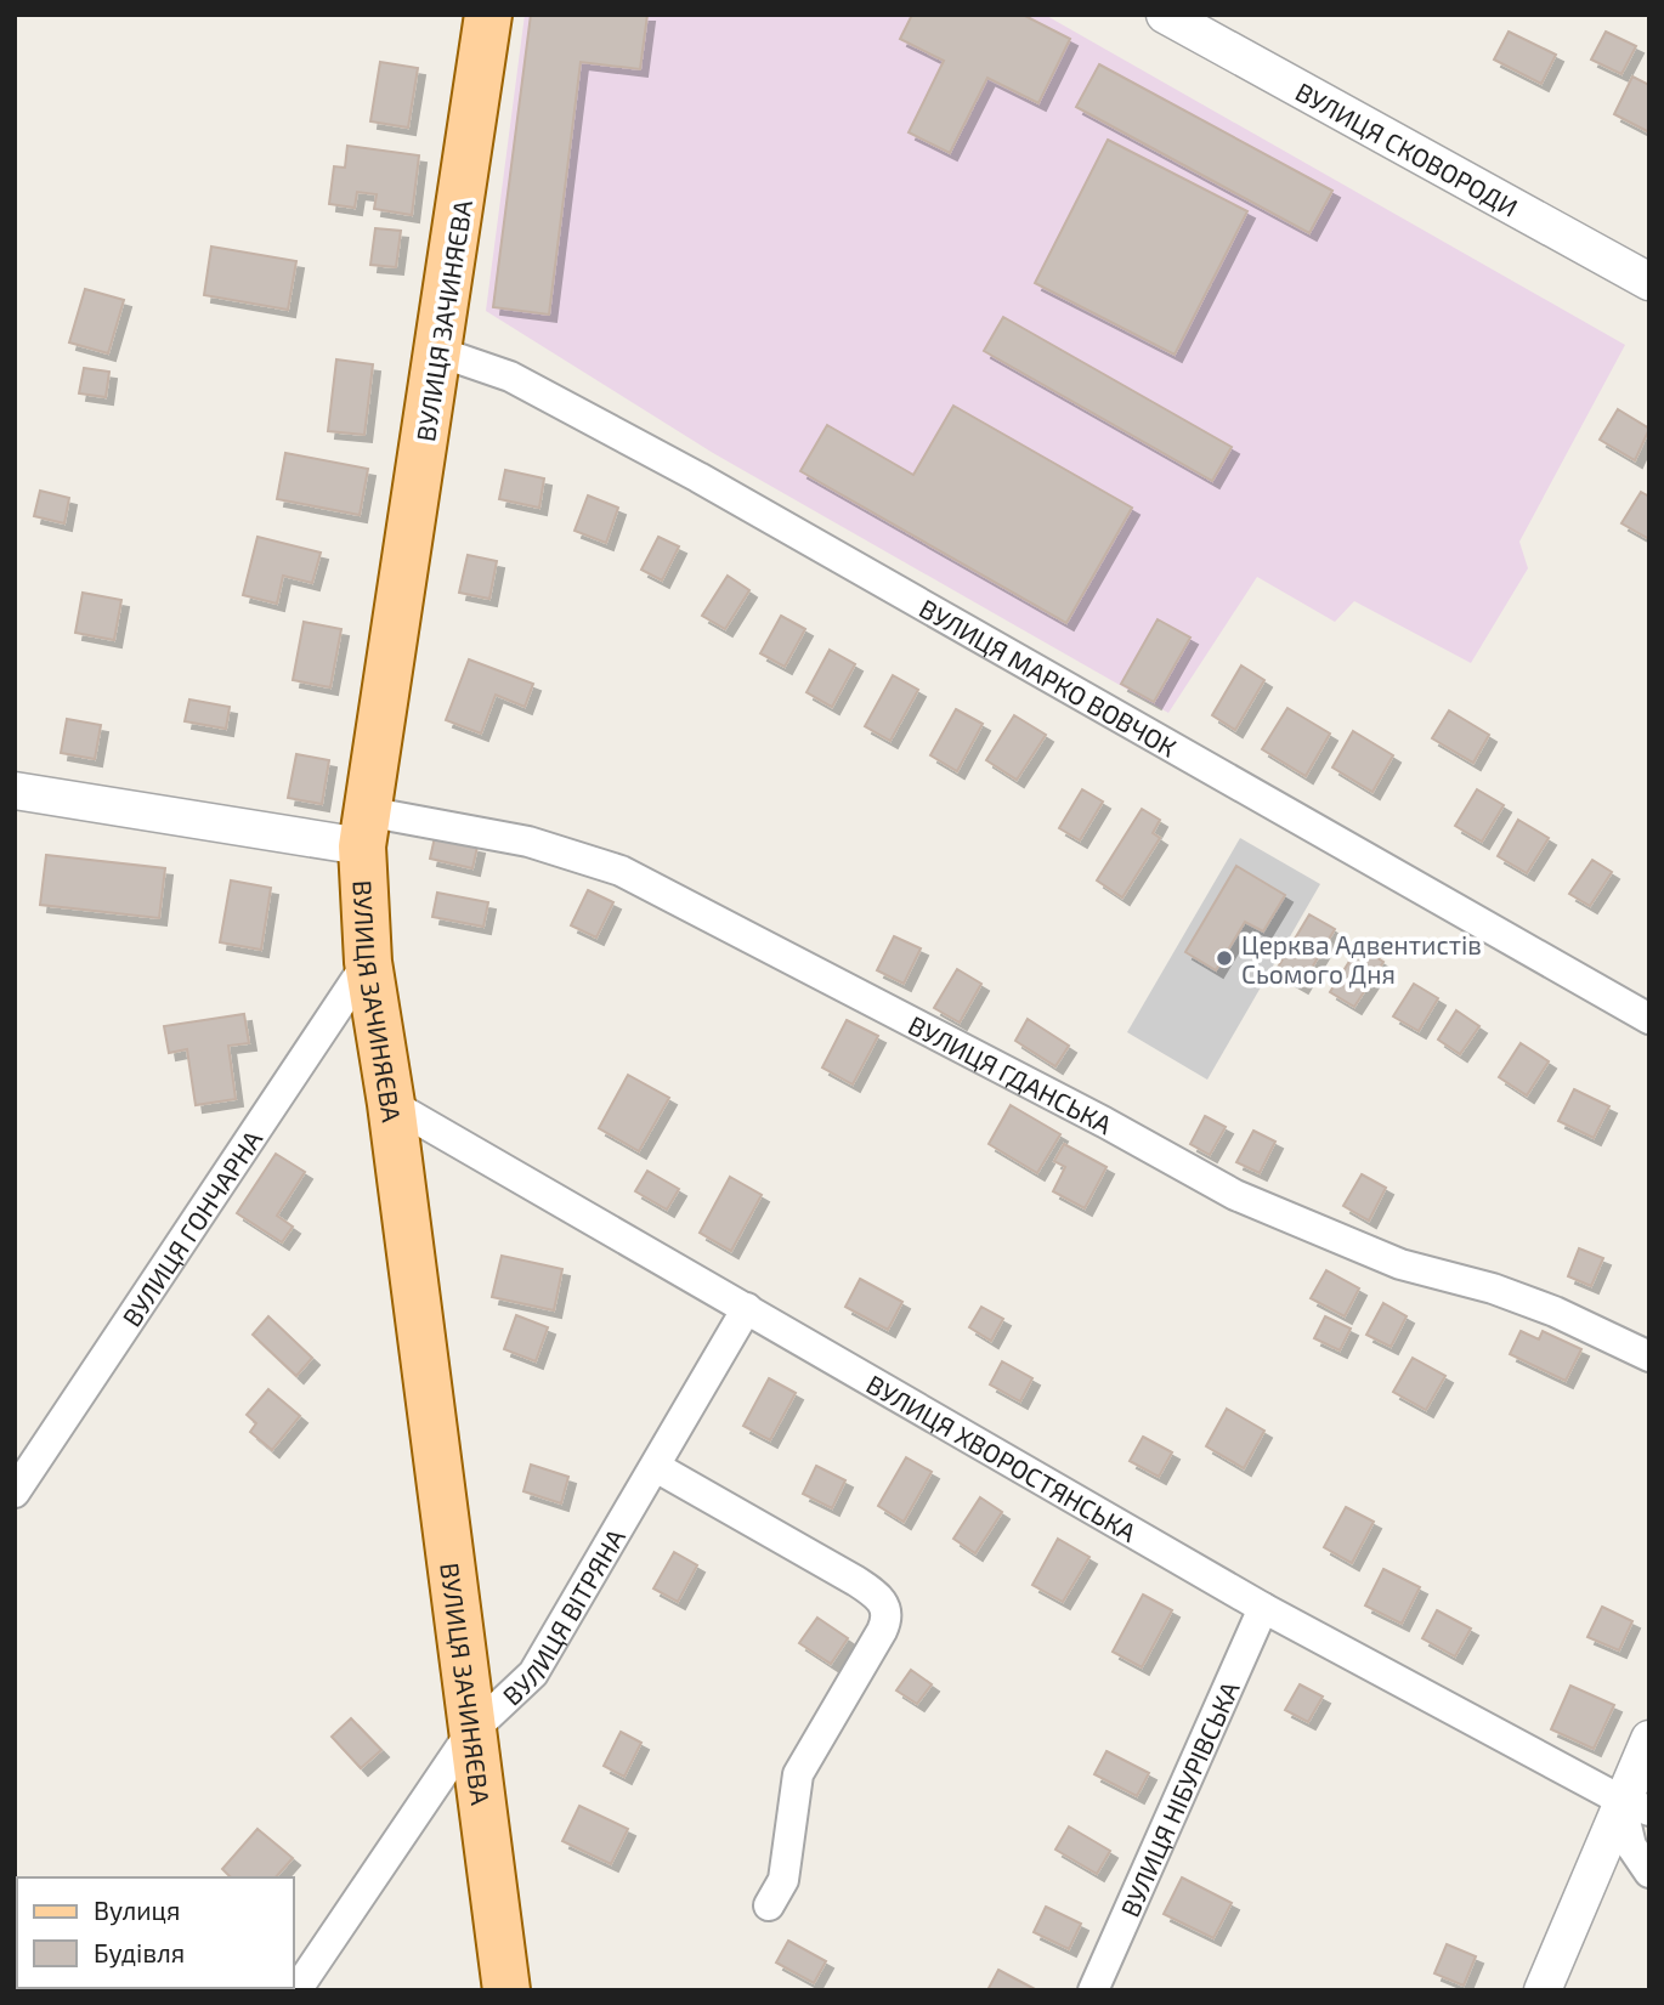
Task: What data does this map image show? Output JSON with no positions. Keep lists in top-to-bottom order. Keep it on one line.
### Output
{"streets":{"main road":["ВУЛИЦЯ ЗАЧИНЯЄВА"],"street":["ВУЛИЦЯ СКОВОРОДИ","ВУЛИЦЯ МАРКО ВОВЧОК","ВУЛИЦЯ ГДАНСЬКА","ВУЛИЦЯ ГОНЧАРНА","ВУЛИЦЯ ХВОРОСТЯНСЬКА","ВУЛИЦЯ ВІТРЯНА","ВУЛИЦЯ НІБУРІВСЬКА"]},"crossings":[["ВУЛИЦЯ ЗАЧИНЯЄВА","ВУЛИЦЯ МАРКО ВОВЧОК"],["ВУЛИЦЯ ЗАЧИНЯЄВА","ВУЛИЦЯ ГДАНСЬКА"],["ВУЛИЦЯ ЗАЧИНЯЄВА","ВУЛИЦЯ ГОНЧАРНА"],["ВУЛИЦЯ ЗАЧИНЯЄВА","ВУЛИЦЯ ХВОРОСТЯНСЬКА"],["ВУЛИЦЯ ЗАЧИНЯЄВА","ВУЛИЦЯ ВІТРЯНА"],["ВУЛИЦЯ ХВОРОСТЯНСЬКА","ВУЛИЦЯ ВІТРЯНА"],["ВУЛИЦЯ ХВОРОСТЯНСЬКА","ВУЛИЦЯ НІБУРІВСЬКА"]],"places":["Церква Адвентистів Сьомого Дня"],"legend":["Вулиця","Будівля"]}
